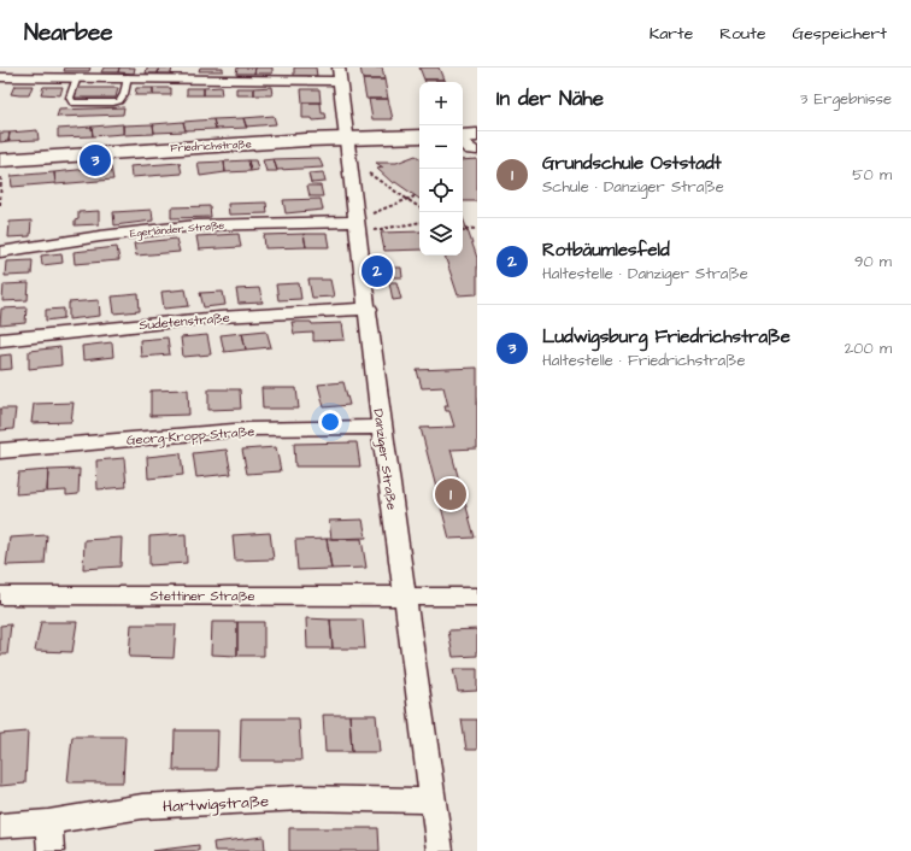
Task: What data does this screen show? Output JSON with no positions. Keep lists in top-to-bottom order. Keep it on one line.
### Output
{"streets":{"main road":["Friedrichstraße"],"street":["Egerländer Straße","Sudetenstraße","Georg-Kropp-Straße","Danziger Straße","Stettiner Straße","Hartwigstraße"]},"crossings":[["Friedrichstraße","Danziger Straße"],["Egerländer Straße","Danziger Straße"],["Sudetenstraße","Danziger Straße"],["Georg-Kropp-Straße","Danziger Straße"],["Danziger Straße","Stettiner Straße"],["Danziger Straße","Hartwigstraße"]],"page":{"header":"Nearbee","nav":["Karte","Route","Gespeichert"],"heading":["In der Nähe","3 Ergebnisse"],"map_buttons":["+","−"],"list":[{"mark":"1","name":"Grundschule Oststadt","note":"Schule · Danziger Straße","value":"50 m"},{"mark":"2","name":"Rotbäumlesfeld","note":"Haltestelle · Danziger Straße","value":"90 m"},{"mark":"3","name":"Ludwigsburg Friedrichstraße","note":"Haltestelle · Friedrichstraße","value":"200 m"}],"pins":["3","2","1"]}}
